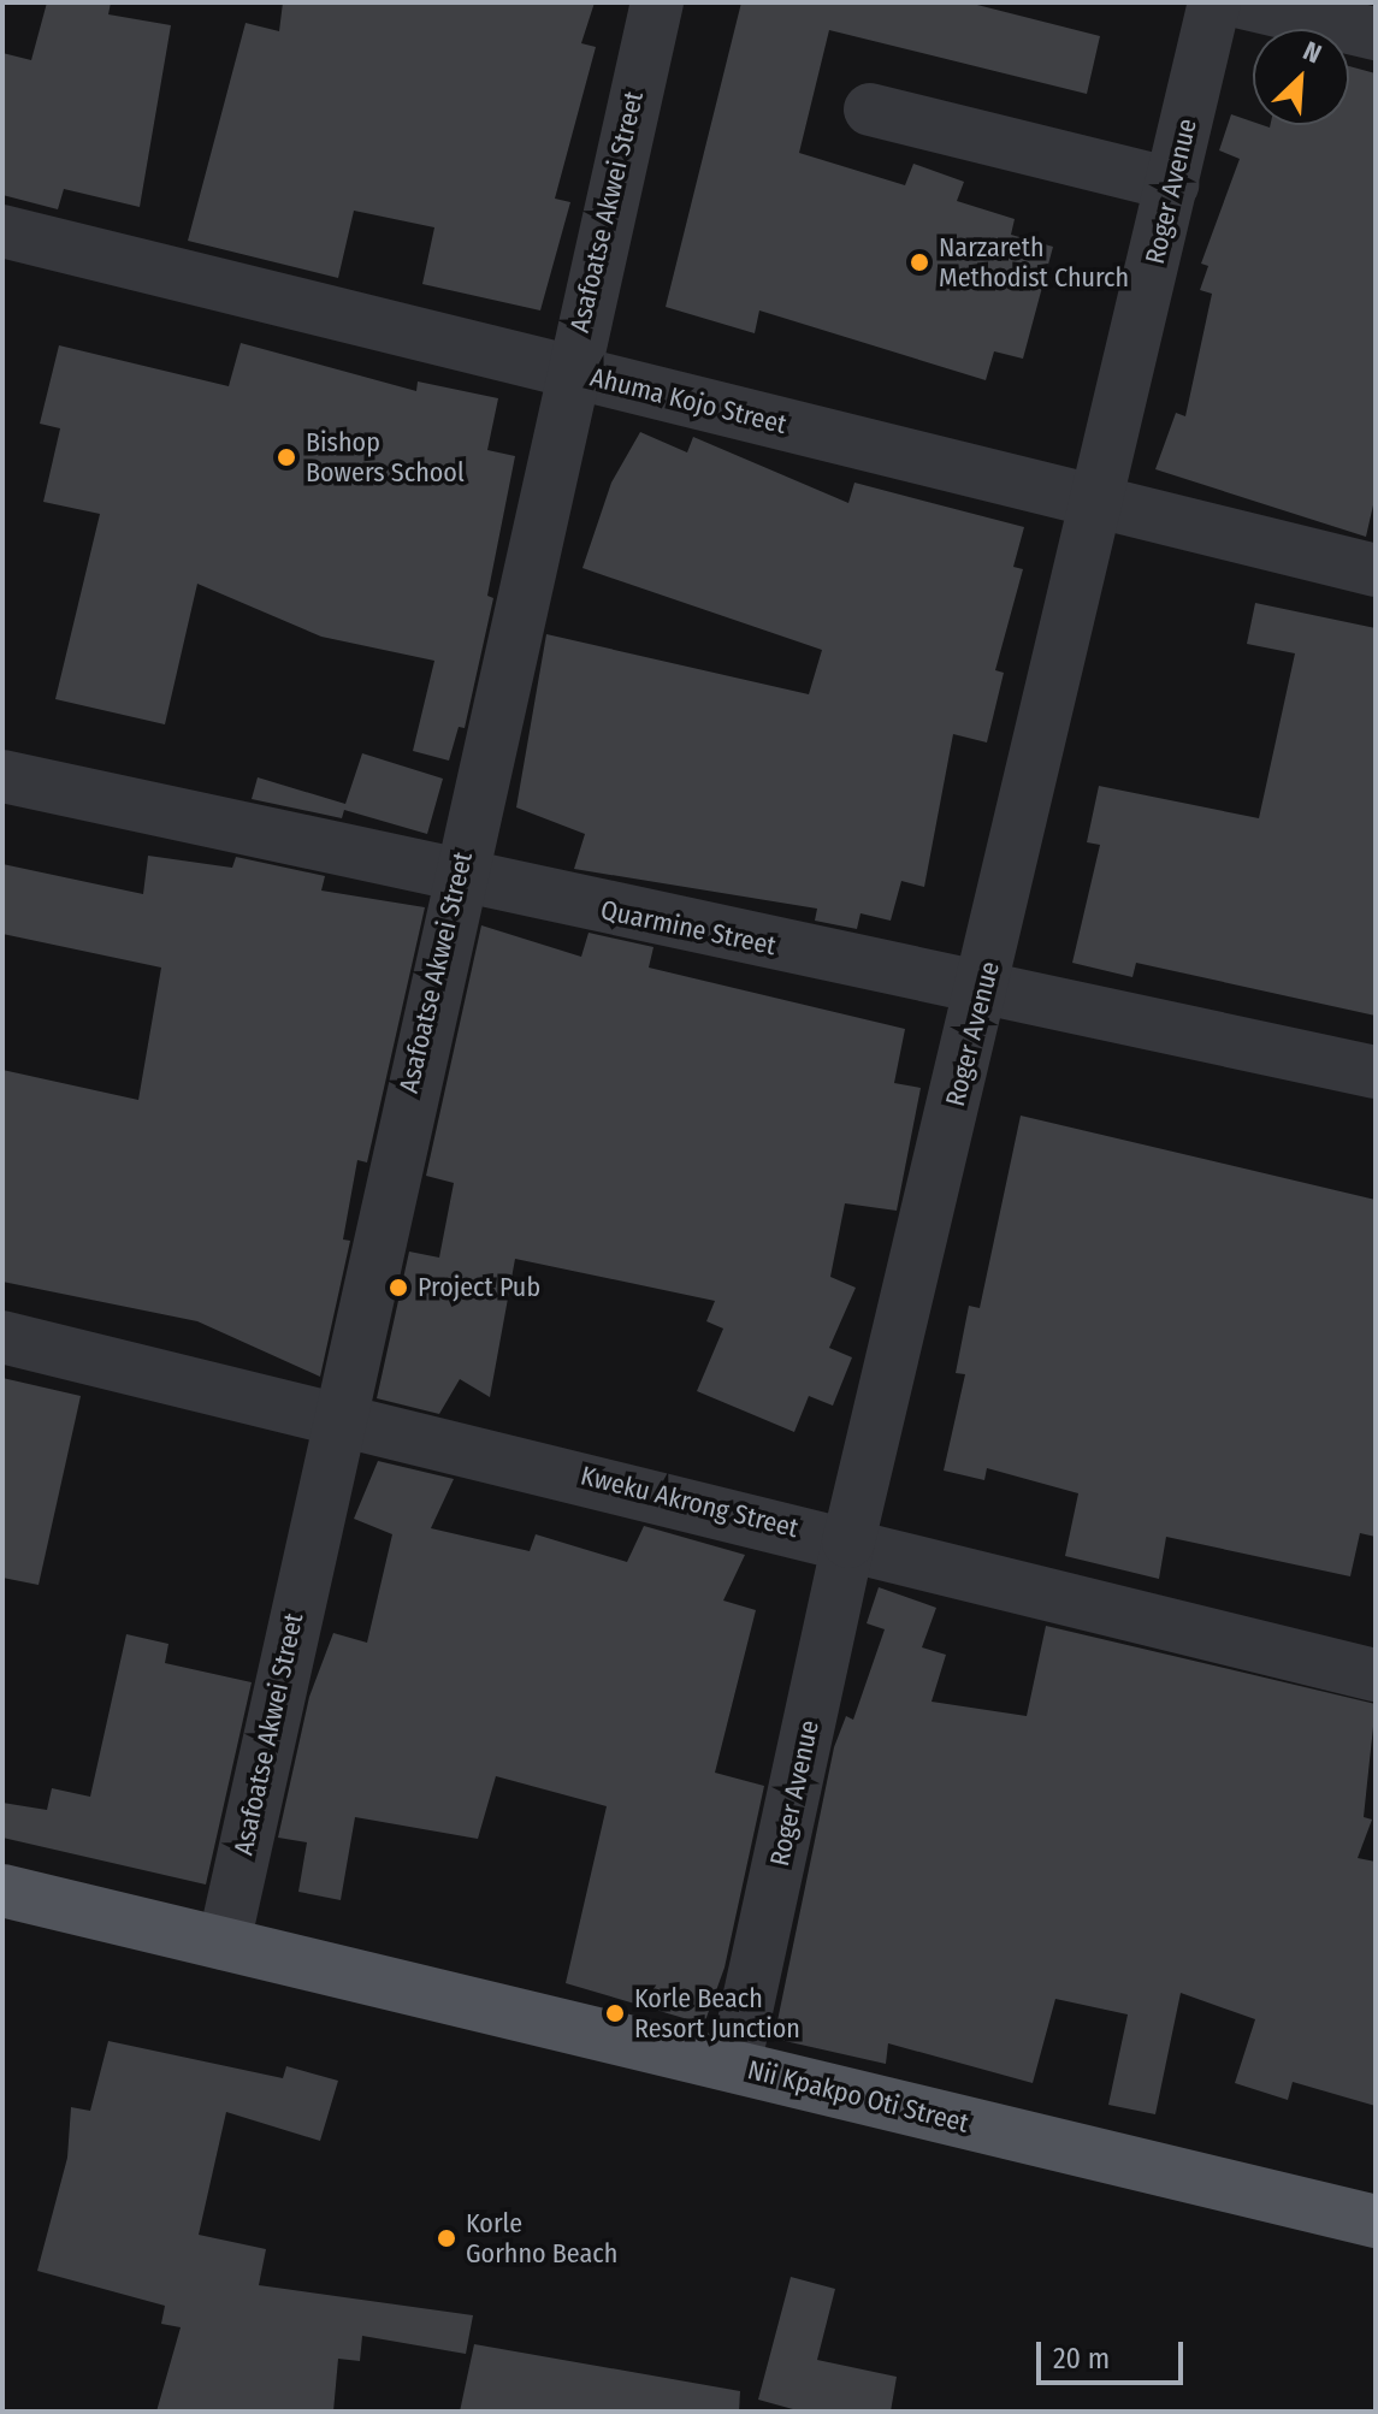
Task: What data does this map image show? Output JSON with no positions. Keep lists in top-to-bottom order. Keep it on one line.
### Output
{"streets":{"main road":["Nii Kpakpo Oti Street"],"street":["Roger Avenue","Asafoatse Akwei Street","Ahuma Kojo Street","Quarmine Street","Kweku Akrong Street"]},"crossings":[["Roger Avenue","Ahuma Kojo Street"],["Roger Avenue","Quarmine Street"],["Roger Avenue","Kweku Akrong Street"],["Roger Avenue","Nii Kpakpo Oti Street"],["Asafoatse Akwei Street","Ahuma Kojo Street"],["Asafoatse Akwei Street","Quarmine Street"],["Asafoatse Akwei Street","Kweku Akrong Street"],["Asafoatse Akwei Street","Nii Kpakpo Oti Street"]],"places":["Narzareth Methodist Church","Bishop Bowers School","Project Pub","Korle Beach Resort Junction","Korle Gorhno Beach"],"scale_bar":"20 m","north":"top right"}
